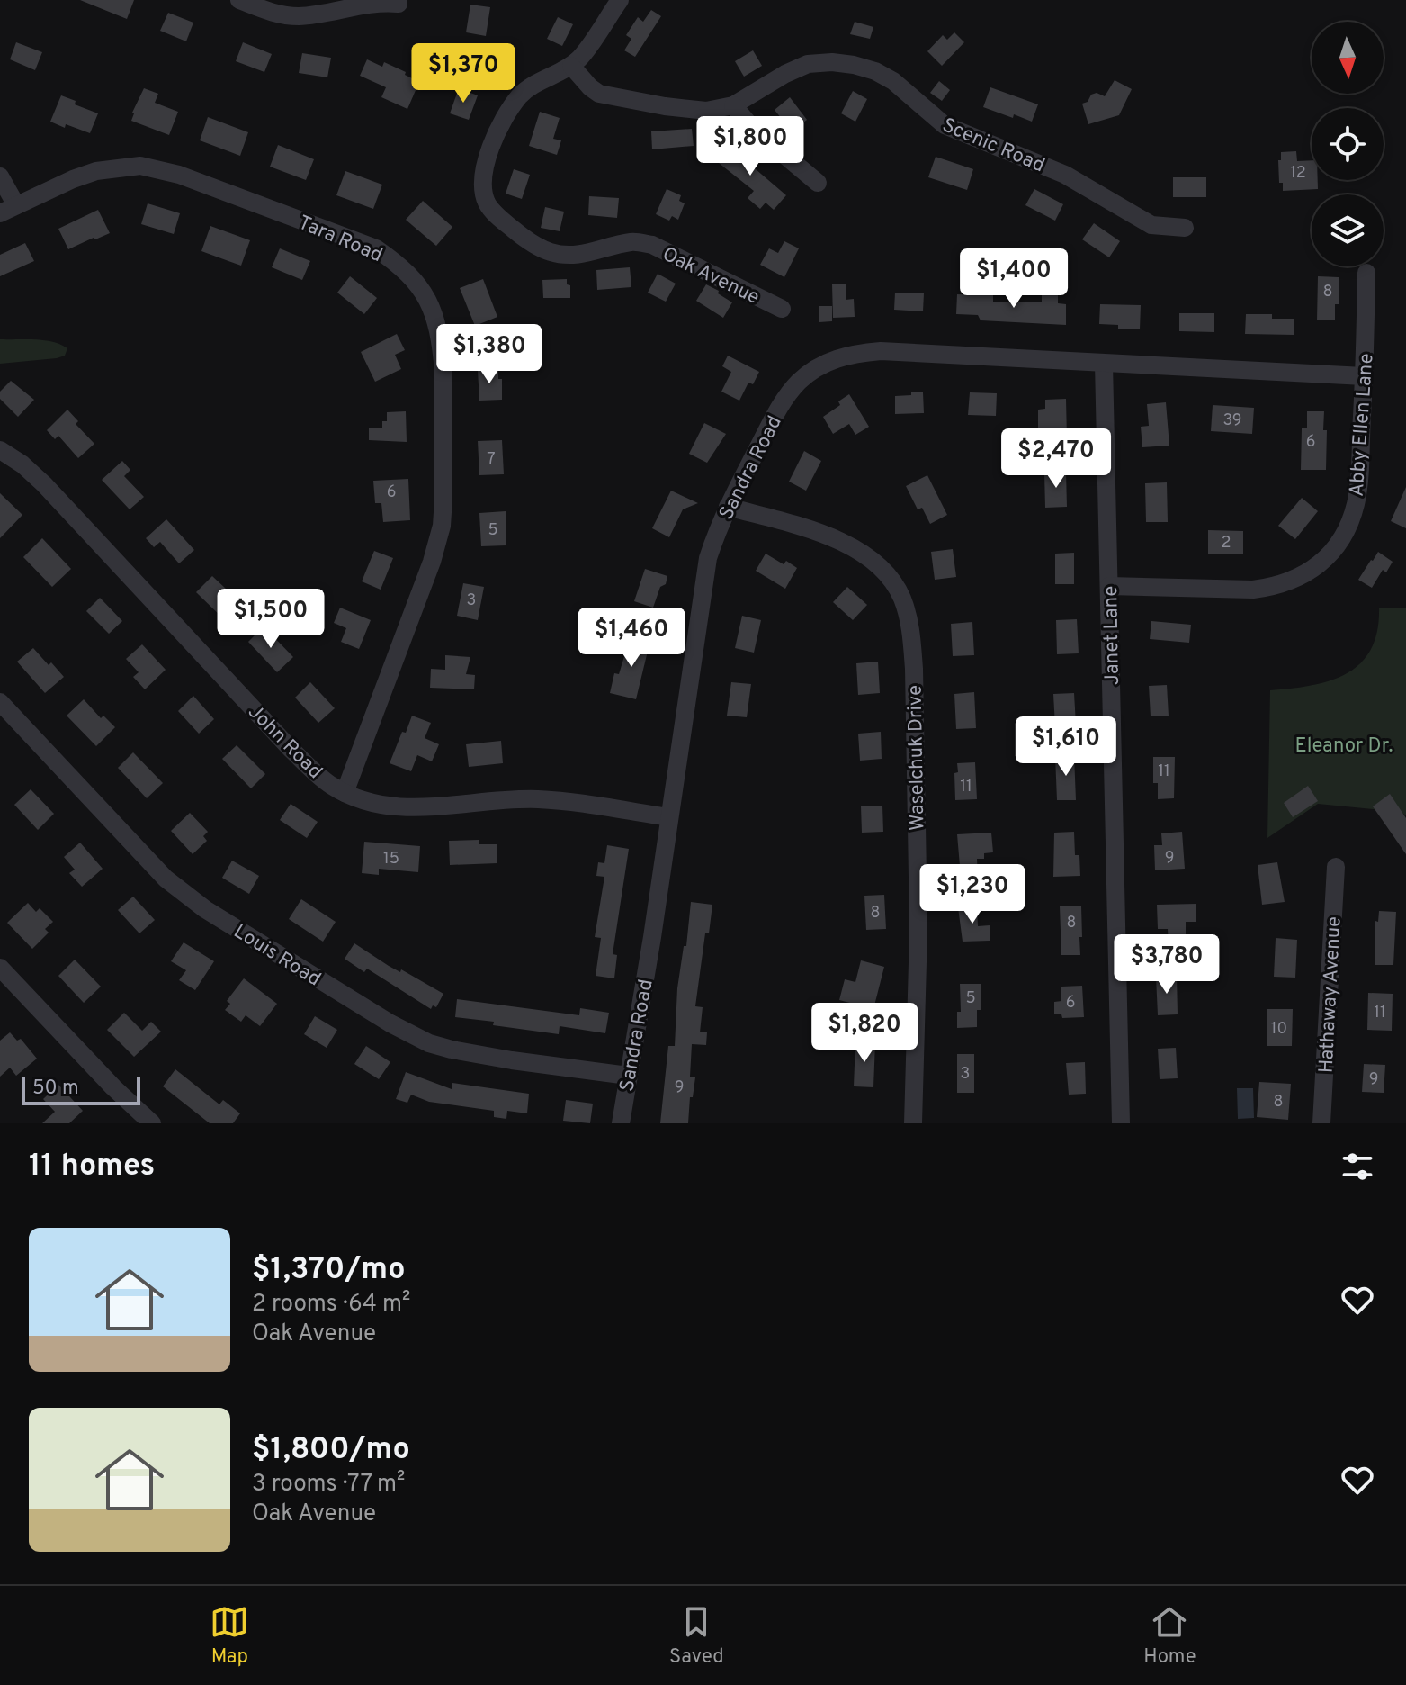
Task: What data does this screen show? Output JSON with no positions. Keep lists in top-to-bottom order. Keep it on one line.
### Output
{"streets":{"street":["Scenic Road","Tara Road","Oak Avenue","Abby Ellen Lane","Sandra Road","Janet Lane","John Road","Waselchuk Drive","Louis Road","Hathaway Avenue"]},"crossings":[["Scenic Road","Oak Avenue"],["Tara Road","John Road"],["Abby Ellen Lane","Sandra Road"],["Abby Ellen Lane","Janet Lane"],["Sandra Road","Janet Lane"],["Sandra Road","John Road"],["Sandra Road","Waselchuk Drive"],["Sandra Road","Louis Road"]],"parks":["Eleanor Dr."],"house_numbers":["12","8","39","6","7","6","5","2","3","11","11","9","15","8","8","5","6","11","10","3","9","9","8"],"scale_bar":"50 m","north":"bottom","page":{"price":["$1,370","$1,800","$1,400","$1,380","$2,470","$1,500","$1,460","$1,610","$1,230","$3,780","$1,820"],"scale":"50 m","heading":"11 homes","list":[{"name":"$1,370/mo","note":"2 rooms · 64 m² · Oak Avenue"},{"name":"$1,800/mo","note":"3 rooms · 77 m² · Oak Avenue"}],"tabs":["Map","Saved","Home"]}}
